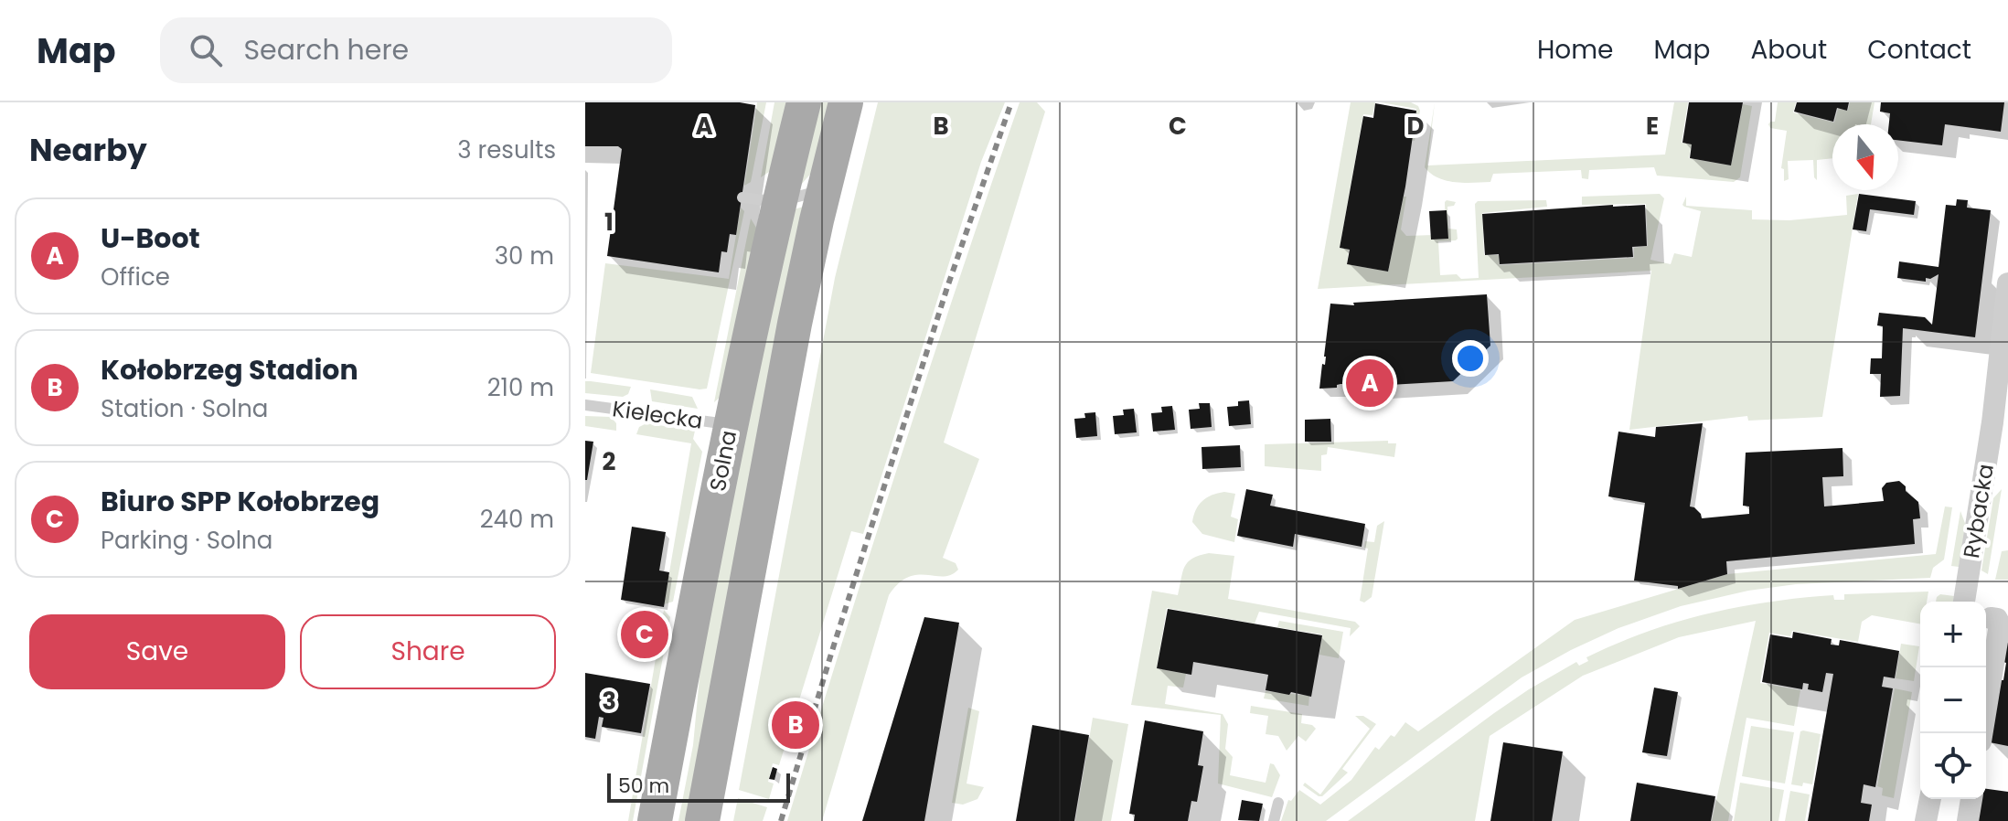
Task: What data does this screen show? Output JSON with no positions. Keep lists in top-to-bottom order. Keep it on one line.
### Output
{"streets":{"main road":["Solna"],"street":["Rybacka"],"lane":["Kielecka"]},"crossings":[["Kielecka","Solna"]],"scale_bar":"50 m","north":"bottom","page":{"header":"Map","search":"Search here","nav":["Home","Map","About","Contact"],"heading":["Nearby","3 results"],"list":[{"mark":"A","name":"U-Boot","note":"Office","value":"30 m"},{"mark":"B","name":"Kołobrzeg Stadion","note":"Station · Solna","value":"210 m"},{"mark":"C","name":"Biuro SPP Kołobrzeg","note":"Parking · Solna","value":"240 m"}],"pins":["A","C","B"],"buttons":["Save","Share"],"map_buttons":["+","−"],"scale":"50 m"},"grid":{"columns":["A","B","C","D","E"],"rows":["1","2","3"]}}
